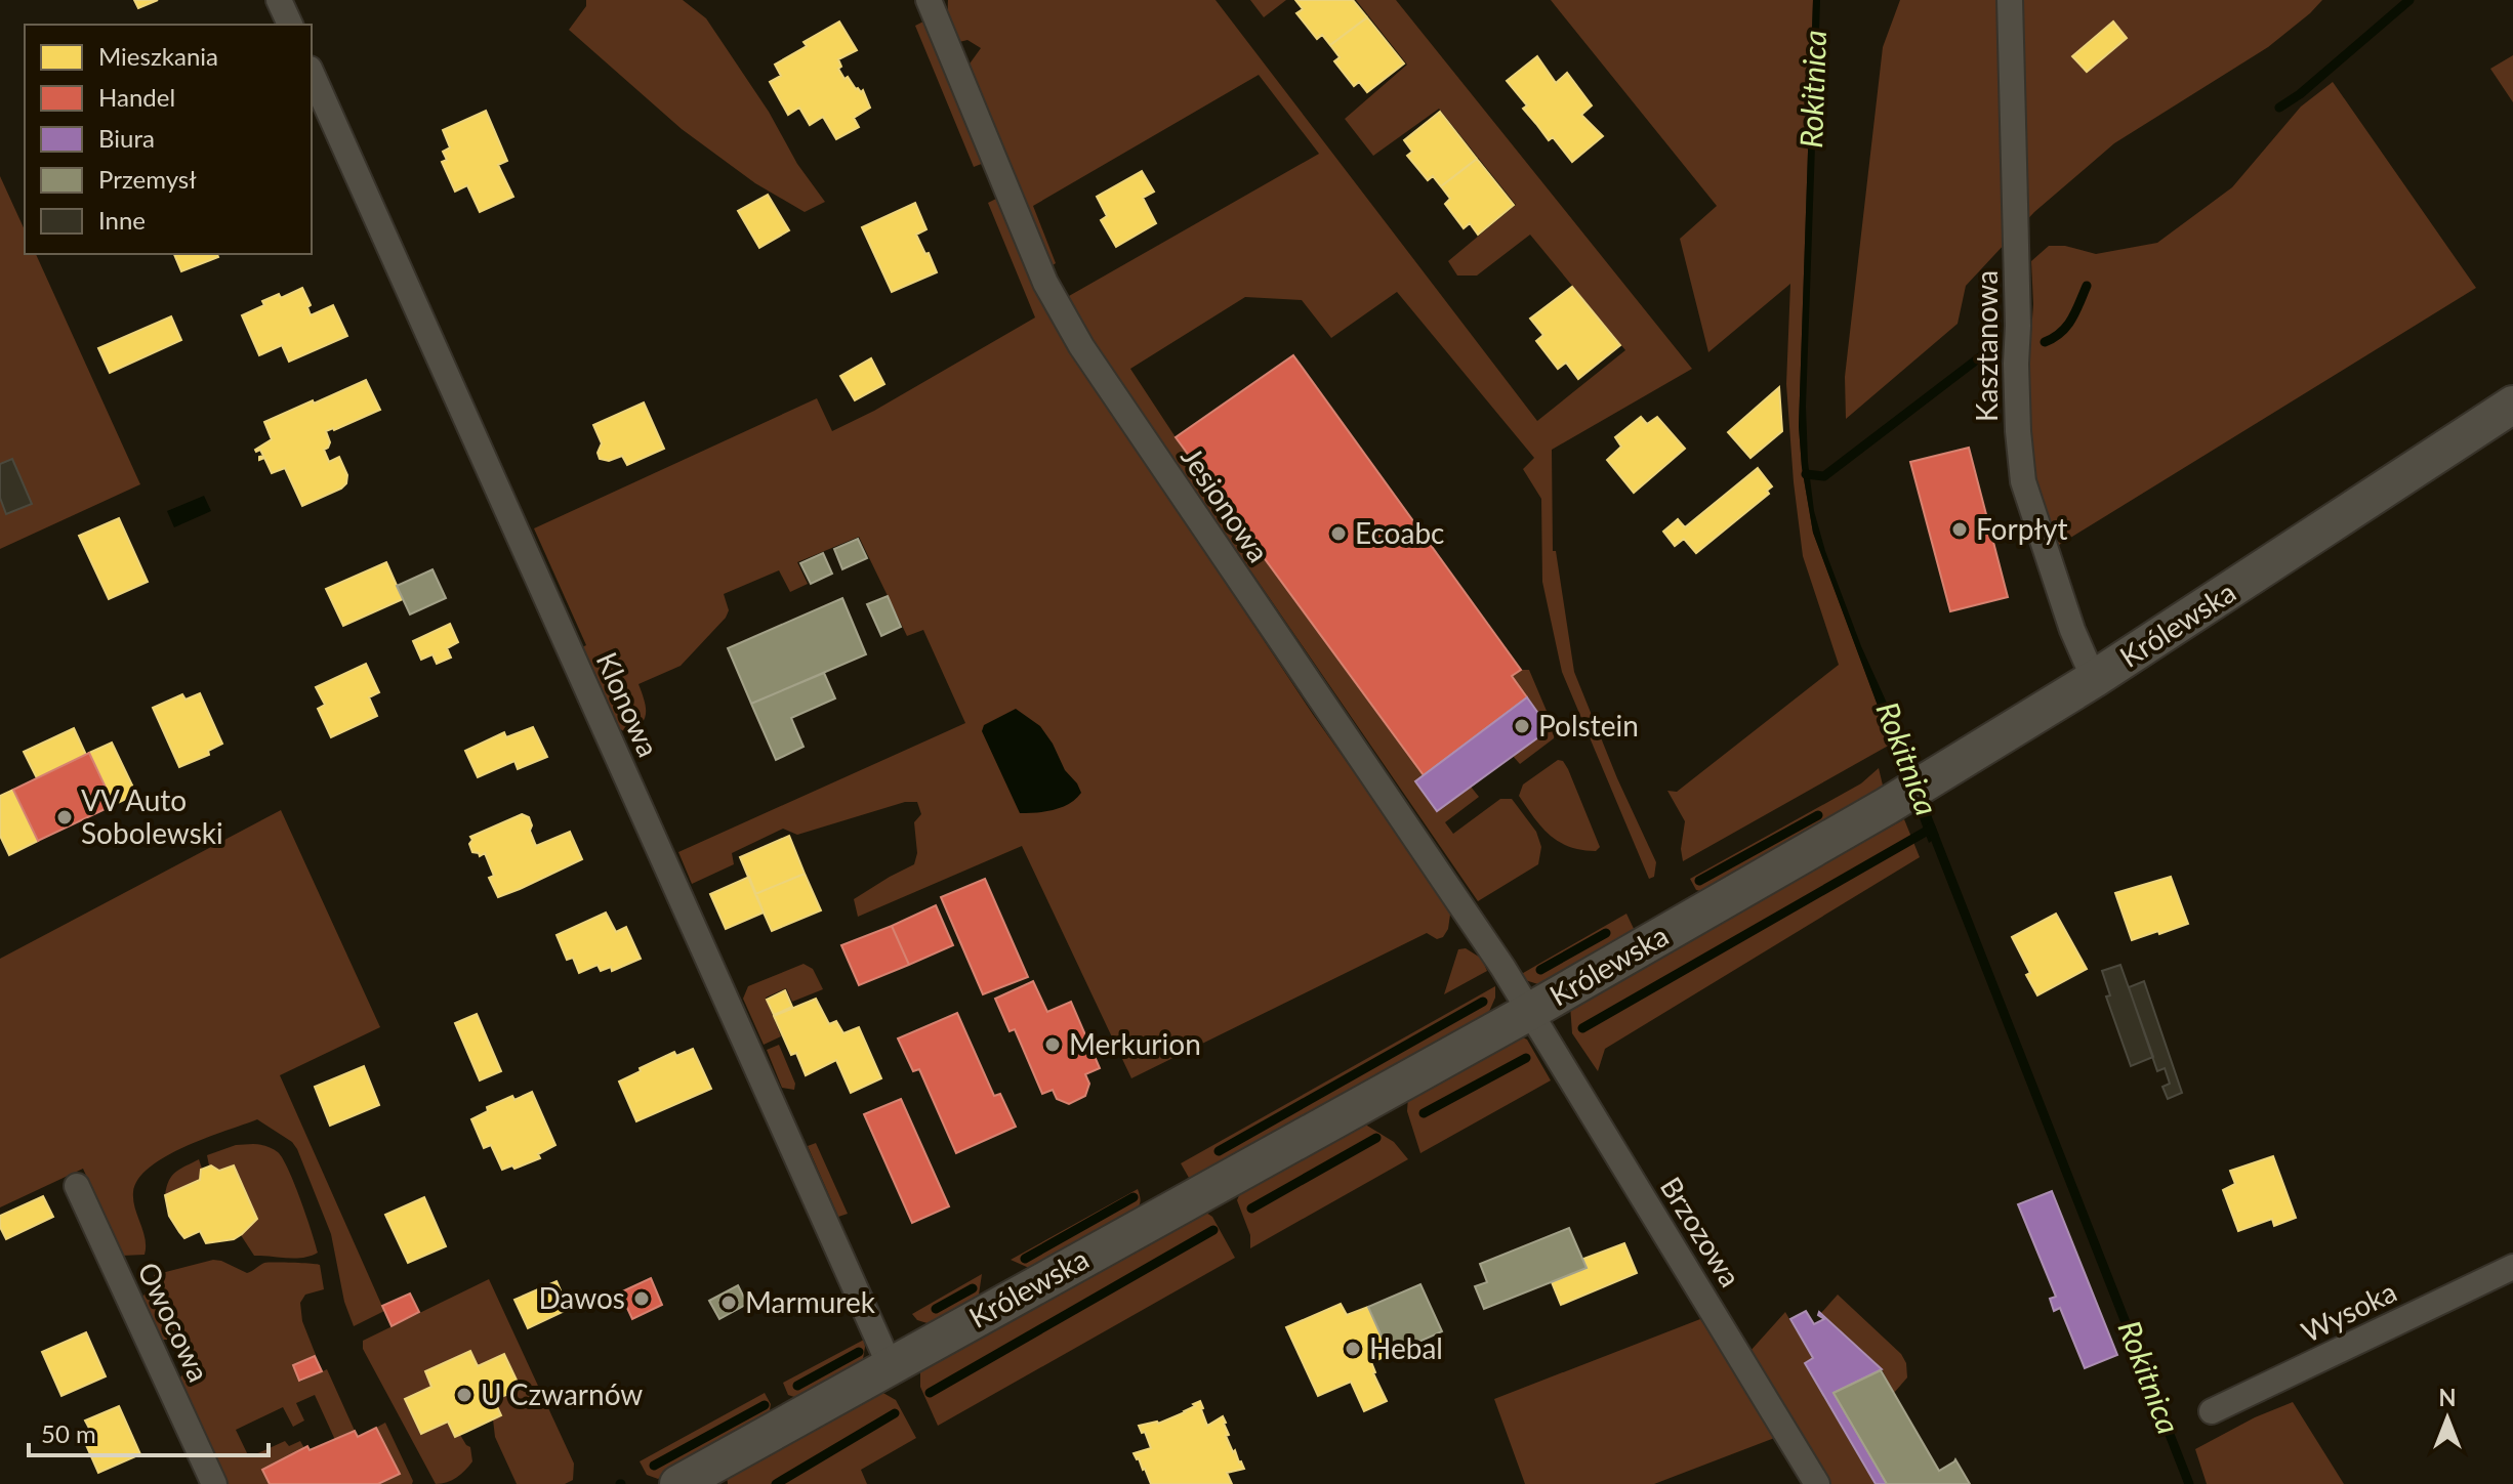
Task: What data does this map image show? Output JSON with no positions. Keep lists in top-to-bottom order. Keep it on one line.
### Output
{"streets":{"main road":["Królewska"],"street":["Kasztanowa","Jesionowa","Klonowa","Brzozowa","Wysoka","Owocowa"]},"crossings":[["Kasztanowa","Królewska"],["Jesionowa","Królewska"],["Jesionowa","Brzozowa"],["Królewska","Klonowa"],["Królewska","Brzozowa"]],"water":["Rokitnica"],"places":["Forpłyt","Ecoabc","Polstein","VV Auto Sobolewski","Merkurion","Dawos","Marmurek","Hebal","U Czwarnów"],"legend":["Mieszkania","Handel","Biura","Przemysł","Inne"],"scale_bar":"50 m","north":"top"}
